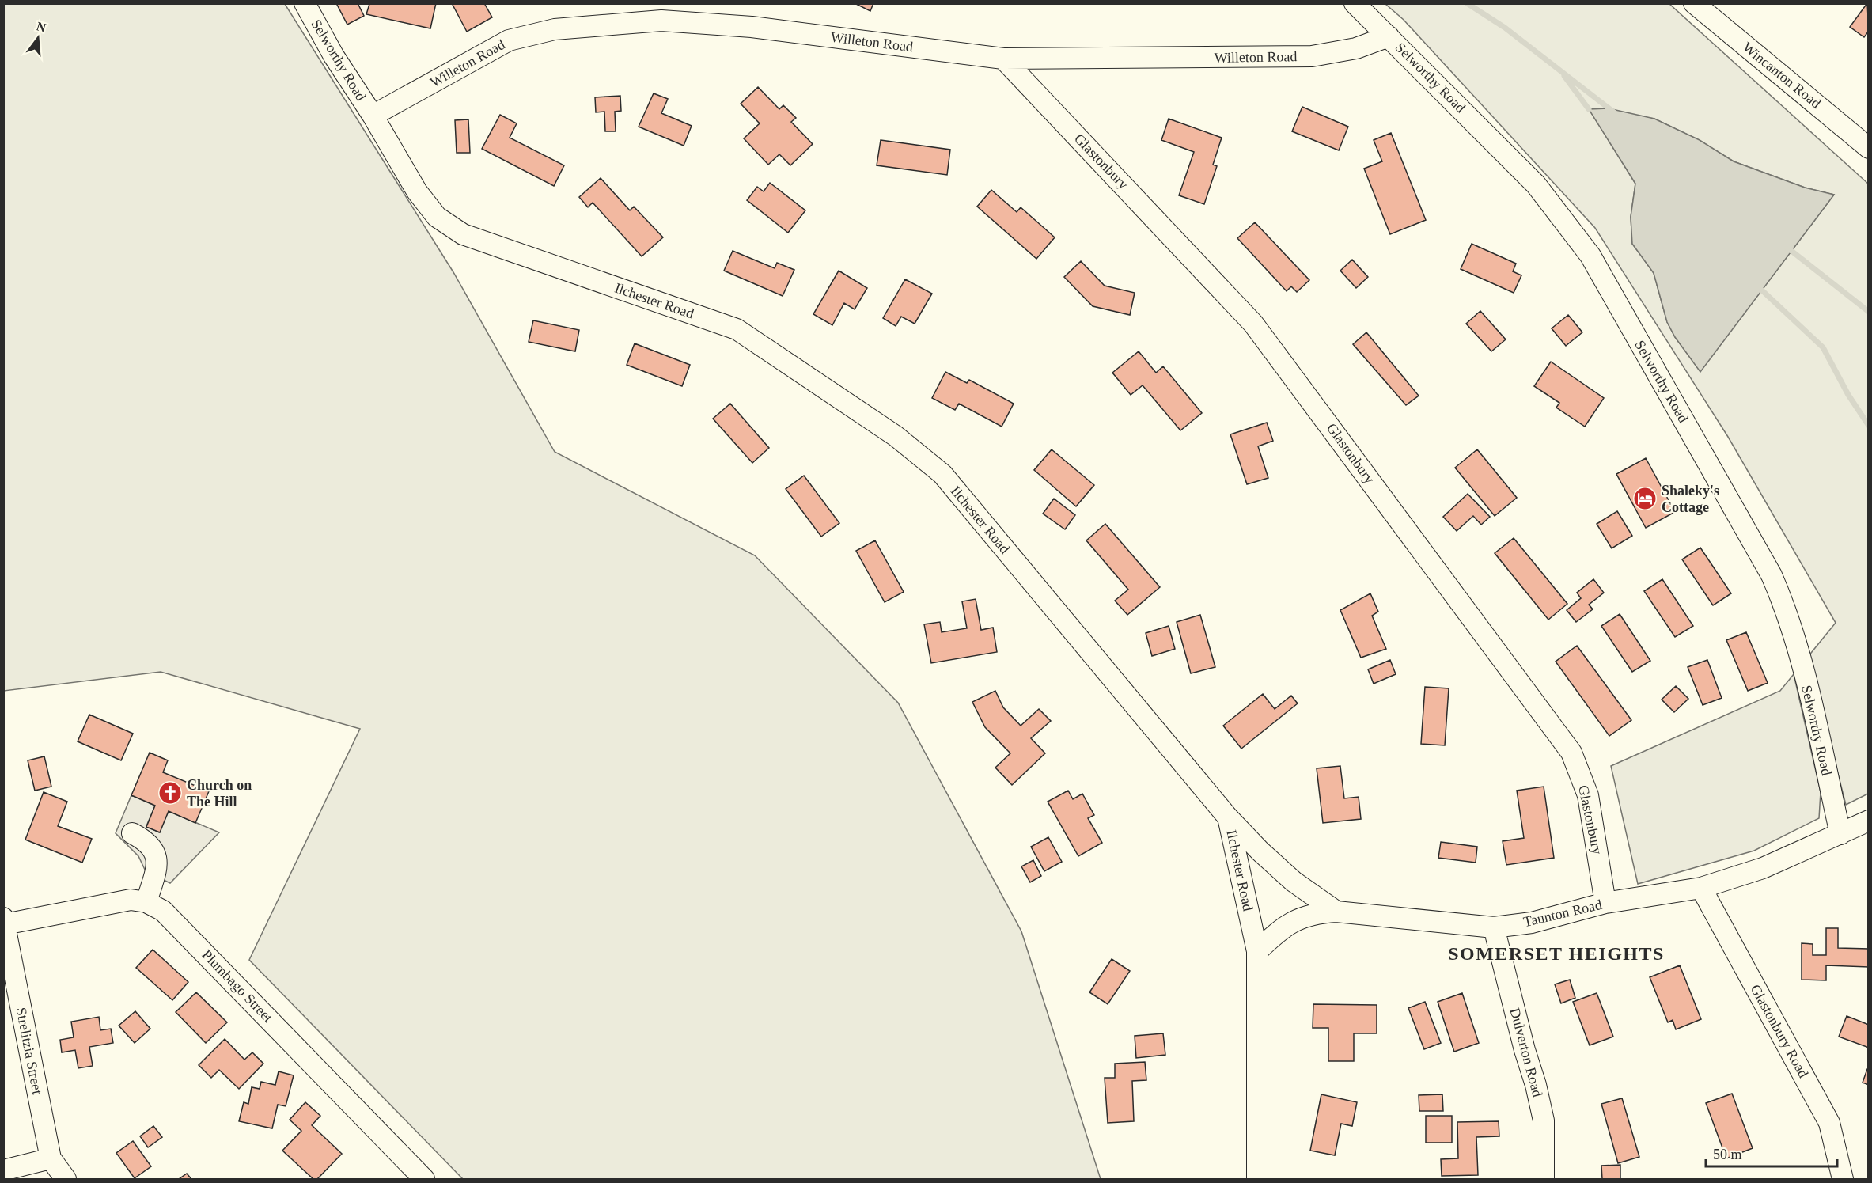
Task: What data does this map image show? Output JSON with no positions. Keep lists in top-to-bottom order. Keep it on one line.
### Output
{"streets":{"street":["Willeton Road","Selworthy Road","Wincanton Road","Glastonbury","Ilchester Road","Taunton Road","Plumbago Street","Glastonbury Road","Strelitzia Street","Dulverton Road"]},"crossings":[["Willeton Road","Selworthy Road"],["Willeton Road","Glastonbury"],["Willeton Road","Ilchester Road"],["Selworthy Road","Ilchester Road"],["Selworthy Road","Taunton Road"],["Glastonbury","Taunton Road"],["Ilchester Road","Taunton Road"],["Taunton Road","Glastonbury Road"],["Taunton Road","Dulverton Road"],["Plumbago Street","Strelitzia Street"]],"districts":["SOMERSET HEIGHTS"],"places":{"hotel":["Shaleky's Cottage"],"church":["Church on The Hill"]},"scale_bar":"50 m","north":"top"}
